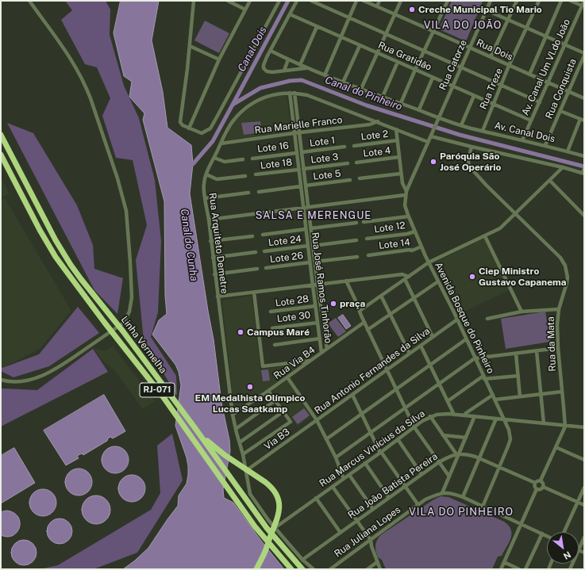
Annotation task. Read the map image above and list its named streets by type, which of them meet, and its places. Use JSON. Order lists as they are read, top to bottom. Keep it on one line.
{"streets":{"highway":["Linha Vermelha","RJ-071"],"street":["Rua Dois","Rua Gratidão","Rua Catorze","Av. Canal Um Vl.do João","Rua Treze","Rua Conquista","Rua Marielle Franco","Av. Canal Dois","Lote 2","Lote 1","Lote 16","Lote 4","Lote 3","Lote 18","Lote 5","Lote 12","Lote 24","Rua Arquiteto Demetre","Lote 14","Lote 26","Rua José Ramos Tinhorão","Lote 28","Lote 30","Avenida Bosque do Pinheiro","Rua da Mata","Rua Via B4","Rua Antonio Fernandes da Silva","Via B3","Rua Marcus Vinícius da Silva","Rua João Batista Pereira","Rua Juliana Lopes"]},"crossings":[["Rua Dois","Rua Catorze"],["Rua Dois","Av. Canal Um Vl.do João"],["Rua Dois","Rua Treze"],["Rua Dois","Rua Conquista"],["Rua Gratidão","Rua Catorze"],["Rua Gratidão","Av. Canal Um Vl.do João"],["Rua Gratidão","Rua Treze"],["Rua Catorze","Av. Canal Dois"],["Rua Catorze","Avenida Bosque do Pinheiro"],["Av. Canal Um Vl.do João","Av. Canal Dois"],["Rua Treze","Av. Canal Dois"],["Rua Conquista","Av. Canal Dois"],["Rua Marielle Franco","Rua Arquiteto Demetre"],["Rua Marielle Franco","Rua José Ramos Tinhorão"],["Lote 1","Rua José Ramos Tinhorão"],["Lote 16","Rua José Ramos Tinhorão"],["Lote 3","Rua José Ramos Tinhorão"],["Lote 18","Rua José Ramos Tinhorão"],["Lote 5","Rua José Ramos Tinhorão"],["Lote 12","Avenida Bosque do Pinheiro"],["Lote 24","Rua José Ramos Tinhorão"],["Rua Arquiteto Demetre","Rua José Ramos Tinhorão"],["Rua Arquiteto Demetre","Avenida Bosque do Pinheiro"],["Rua Arquiteto Demetre","Rua Via B4"],["Rua Arquiteto Demetre","Via B3"],["Rua Arquiteto Demetre","Rua Marcus Vinícius da Silva"],["Rua Arquiteto Demetre","Rua João Batista Pereira"],["Lote 14","Avenida Bosque do Pinheiro"],["Lote 26","Rua José Ramos Tinhorão"],["Rua José Ramos Tinhorão","Lote 28"],["Rua José Ramos Tinhorão","Lote 30"],["Rua José Ramos Tinhorão","Rua Via B4"],["Avenida Bosque do Pinheiro","Rua Antonio Fernandes da Silva"],["Avenida Bosque do Pinheiro","Rua Marcus Vinícius da Silva"],["Rua da Mata","Rua Marcus Vinícius da Silva"],["Rua Antonio Fernandes da Silva","Via B3"],["Rua Antonio Fernandes da Silva","Rua Marcus Vinícius da Silva"]],"districts":["VILA DO JOÃO","SALSA E MERENGUE","VILA DO PINHEIRO"],"water":["Canal Dois","Canal do Pinheiro","Canal do Cunha"],"places":["Creche Municipal Tio Mario","Paróquia São José Operário","Ciep Ministro Gustavo Capanema","praça","Campus Maré","EM Medalhista Olímpico Lucas Saatkamp"],"north":"bottom right"}
